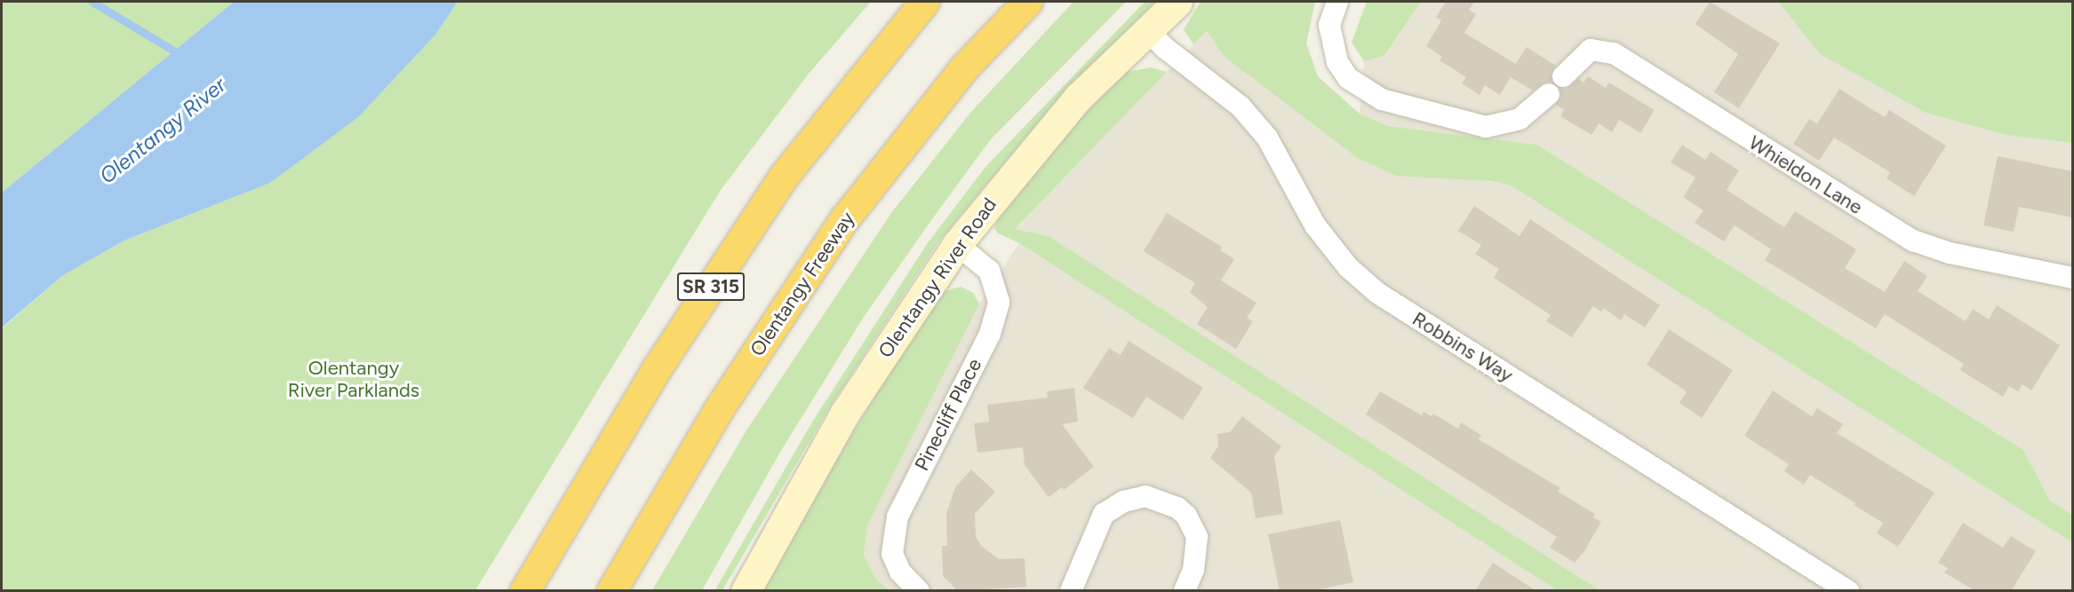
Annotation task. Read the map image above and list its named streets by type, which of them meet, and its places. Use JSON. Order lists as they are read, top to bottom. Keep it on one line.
{"streets":{"highway":["Olentangy Freeway","SR 315"],"main road":["Olentangy River Road"],"street":["Whieldon Lane","Robbins Way","Pinecliff Place"]},"crossings":[["Olentangy River Road","Robbins Way"],["Olentangy River Road","Pinecliff Place"]],"water":["Olentangy River"],"parks":["Olentangy River Parklands"]}
